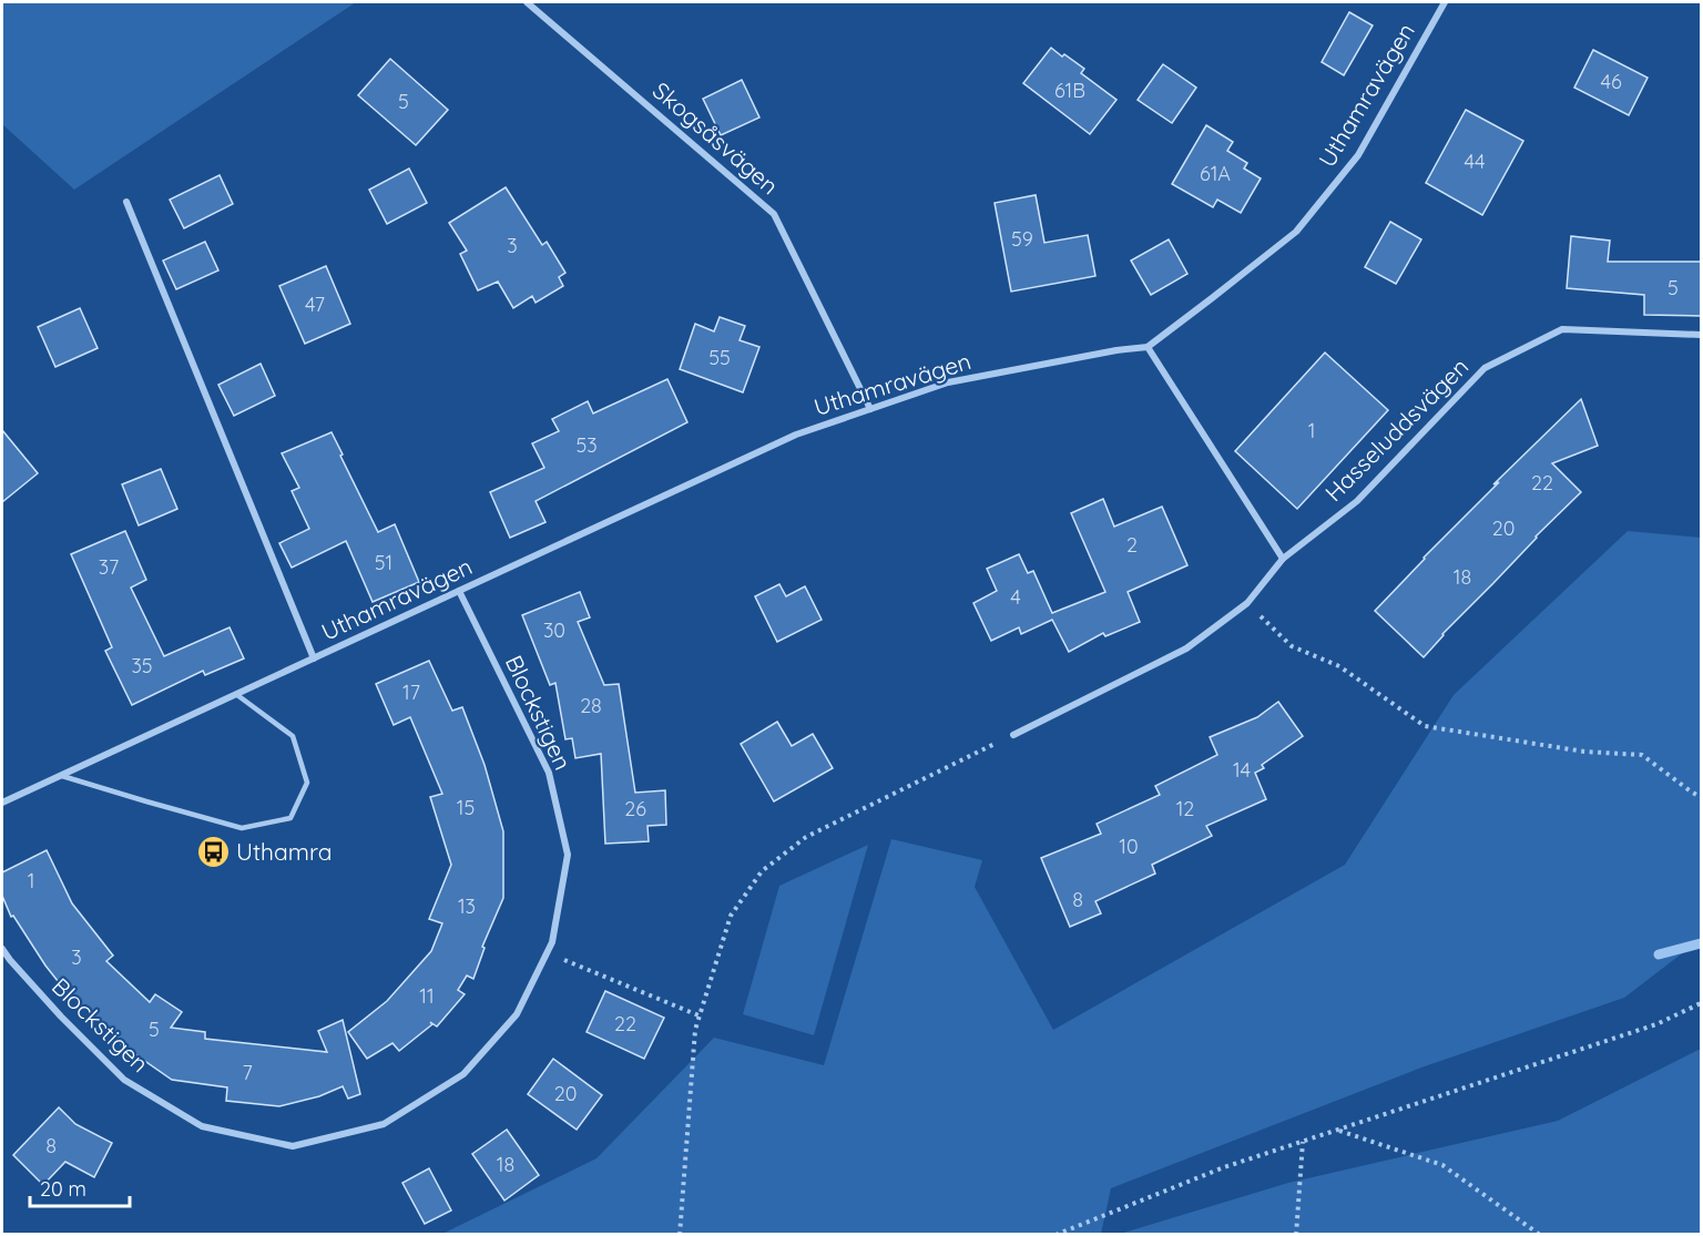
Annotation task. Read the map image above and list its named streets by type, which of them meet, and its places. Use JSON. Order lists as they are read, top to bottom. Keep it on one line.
{"streets":{"street":["Uthamravägen","Skogsåsvägen","Hasseluddsvägen","Blockstigen"]},"crossings":[["Uthamravägen","Skogsåsvägen"],["Uthamravägen","Blockstigen"]],"places":{"bus stop":["Uthamra"]},"house_numbers":["46","61B","5","44","61A","59","3","5","47","55","1","53","22","20","2","51","37","18","4","30","35","17","28","14","15","26","12","10","1","8","13","3","11","22","5","7","20","8","18"],"scale_bar":"20 m"}
